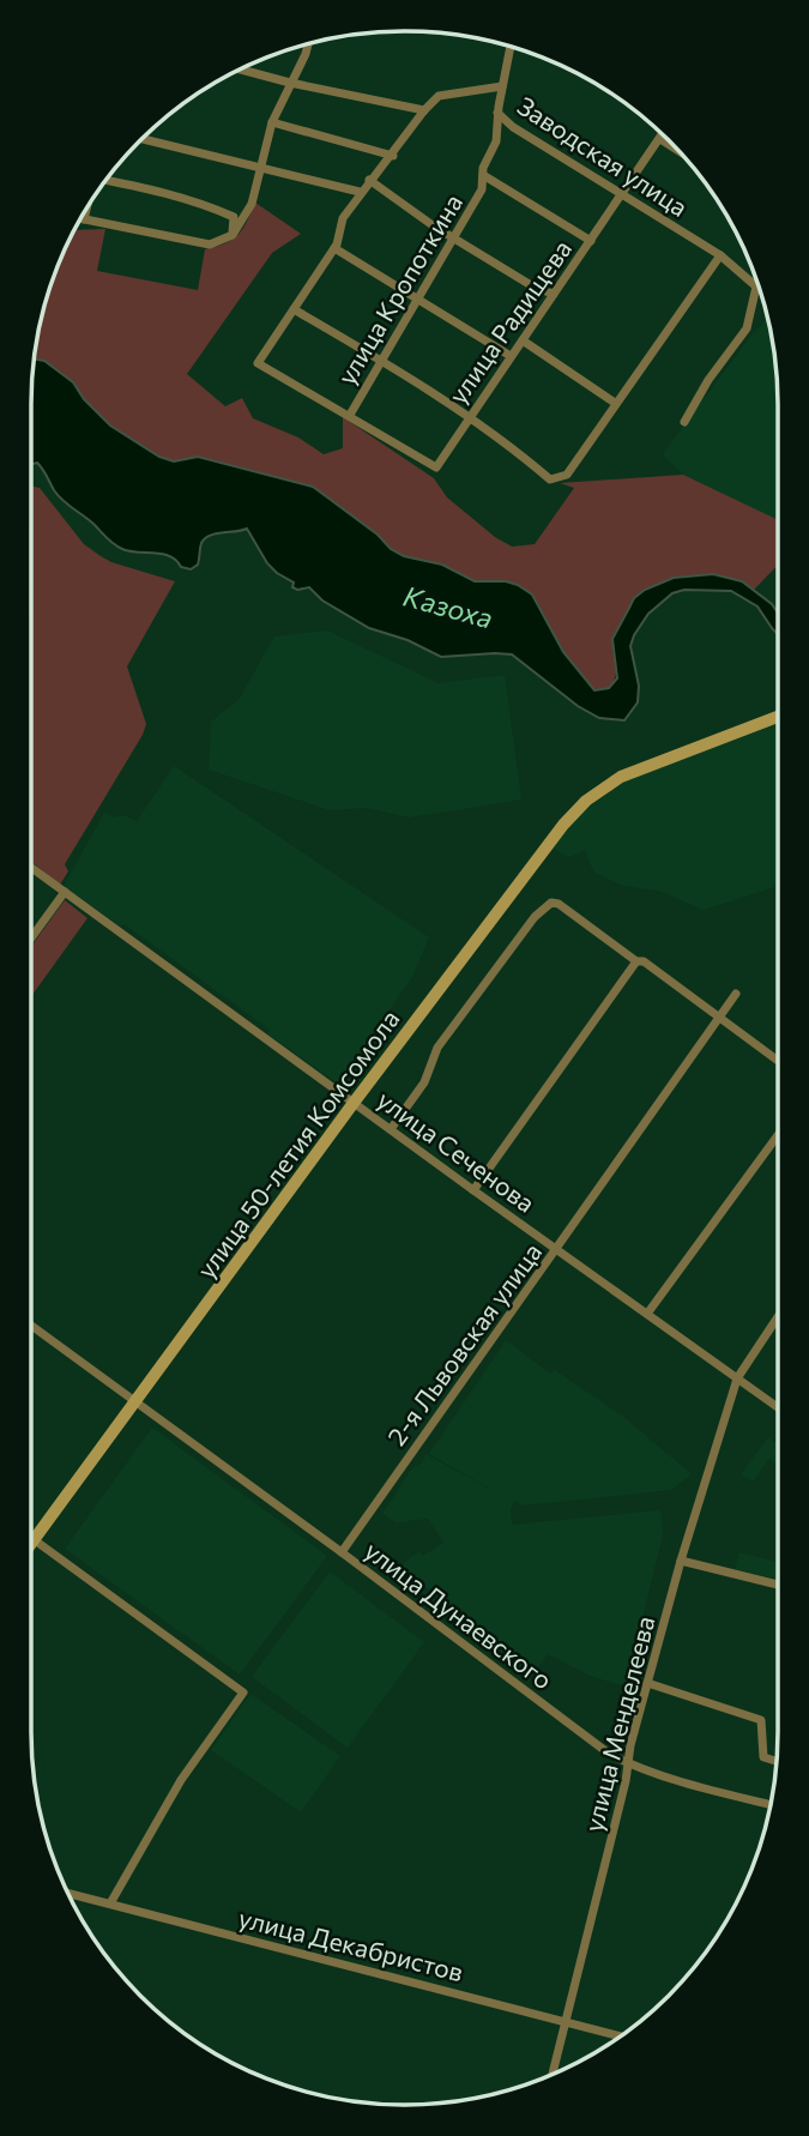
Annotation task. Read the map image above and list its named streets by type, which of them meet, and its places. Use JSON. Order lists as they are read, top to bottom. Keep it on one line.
{"streets":{"main road":["улица 50-летия Комсомола"],"street":["Заводская улица","улица Кропоткина","улица Радищева","улица Сеченова","2-я Львовская улица","улица Дунаевского","улица Менделеева","улица Декабристов"]},"crossings":[["Заводская улица","улица Кропоткина"],["Заводская улица","улица Радищева"],["улица Кропоткина","улица Радищева"],["улица 50-летия Комсомола","улица Сеченова"],["улица 50-летия Комсомола","улица Дунаевского"],["улица Сеченова","2-я Львовская улица"],["улица Сеченова","улица Менделеева"],["2-я Львовская улица","улица Дунаевского"],["улица Дунаевского","улица Менделеева"],["улица Менделеева","улица Декабристов"]],"water":["Казоха"]}
